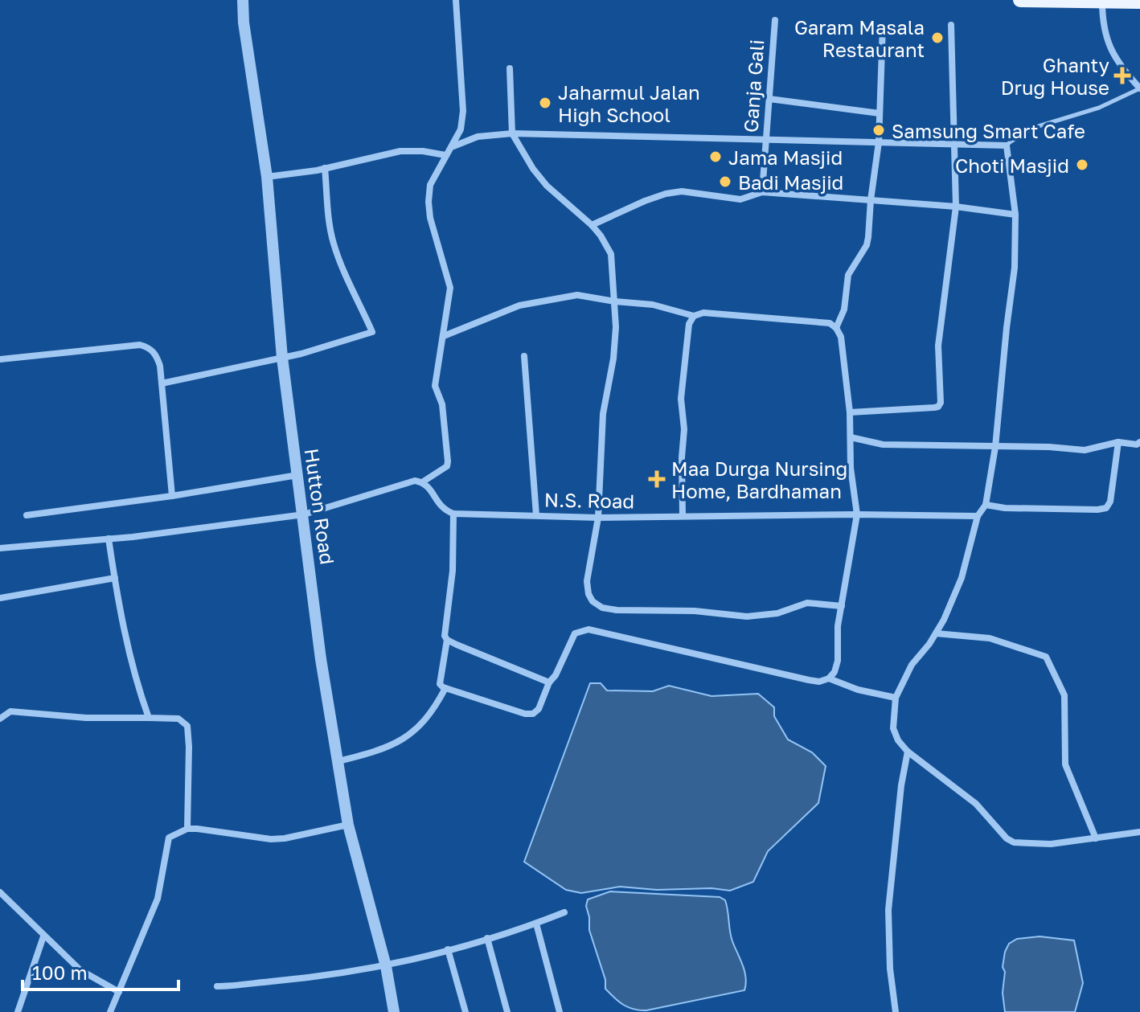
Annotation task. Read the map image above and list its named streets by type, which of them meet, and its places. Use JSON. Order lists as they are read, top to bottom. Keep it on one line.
{"streets":{"street":["Ganja Gali","N.S. Road","Hutton Road"]},"places":{"other":["Garam Masala Restaurant","Jaharmul Jalan High School","Samsung Smart Cafe","Jama Masjid","Choti Masjid","Badi Masjid"],"health":["Ghanty Drug House","Maa Durga Nursing Home, Bardhaman"]},"scale_bar":"100 m"}
